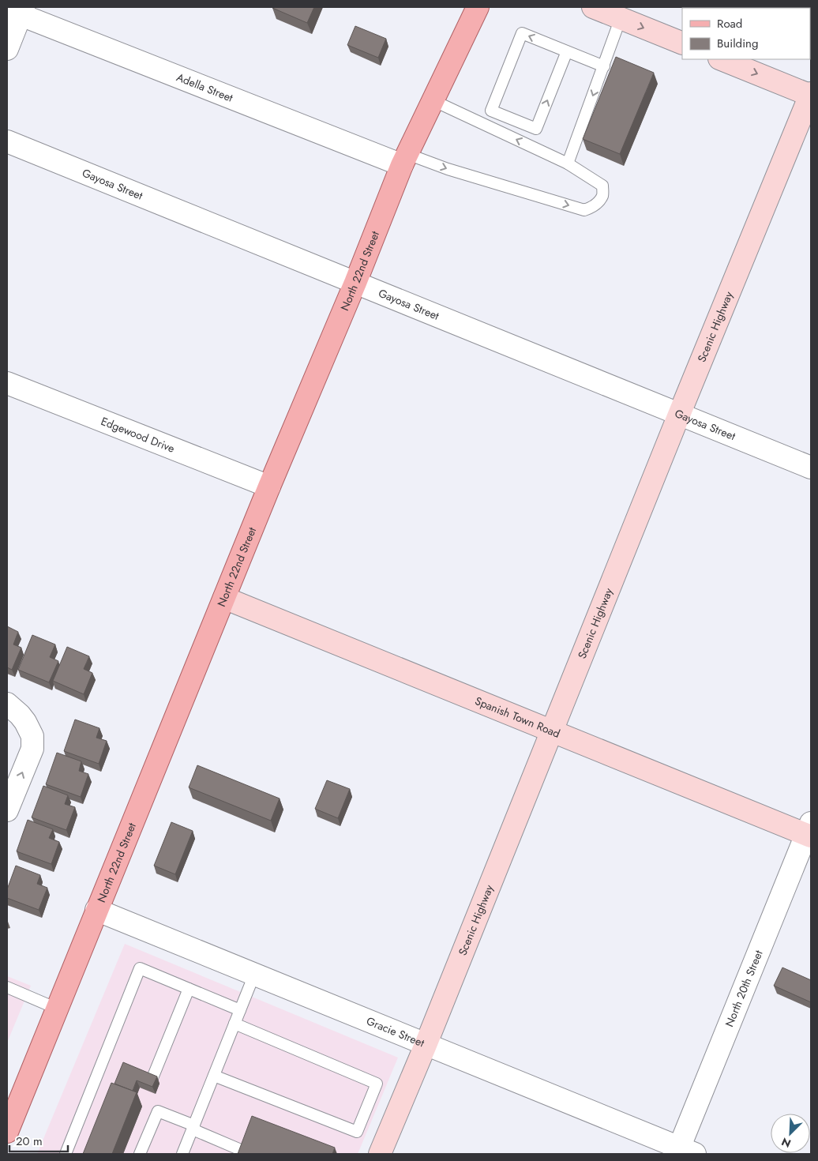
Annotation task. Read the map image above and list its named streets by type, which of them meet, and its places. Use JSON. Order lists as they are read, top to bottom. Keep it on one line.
{"streets":{"main road":["North 22nd Street"],"street":["Adella Street","Gayosa Street","Scenic Highway","Edgewood Drive","Spanish Town Road","North 20th Street","Gracie Street"]},"crossings":[["Adella Street","North 22nd Street"],["Gayosa Street","North 22nd Street"],["Gayosa Street","Scenic Highway"],["North 22nd Street","Edgewood Drive"],["North 22nd Street","Spanish Town Road"],["North 22nd Street","Gracie Street"],["Scenic Highway","Spanish Town Road"],["Scenic Highway","Gracie Street"],["Spanish Town Road","North 20th Street"],["North 20th Street","Gracie Street"]],"legend":["Road","Building"],"scale_bar":"20 m","north":"bottom left"}
